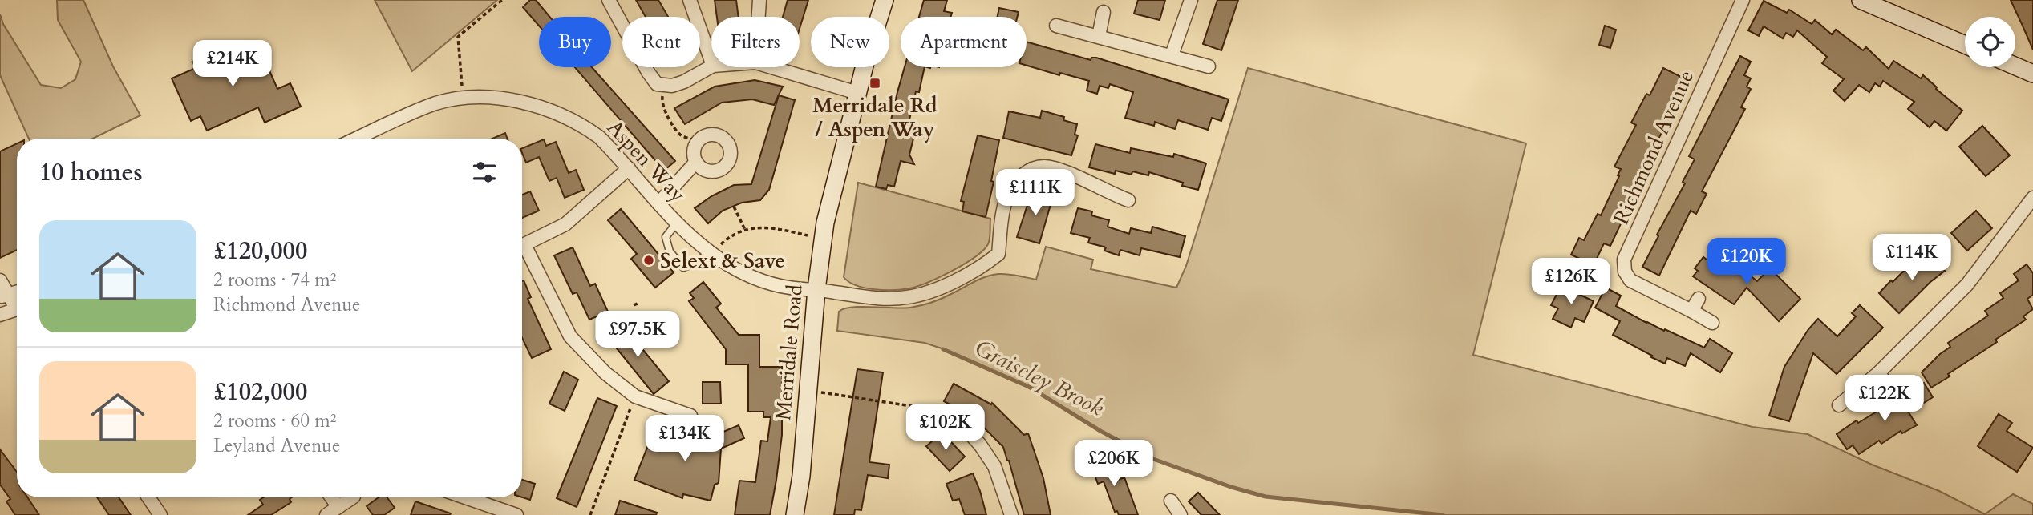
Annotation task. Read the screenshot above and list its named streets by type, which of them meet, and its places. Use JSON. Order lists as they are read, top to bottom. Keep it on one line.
{"streets":{"street":["Richmond Avenue","Aspen Way","Merridale Road"]},"crossings":[["Aspen Way","Merridale Road"]],"water":["Graiseley Brook"],"places":{"transit":["Merridale Rd / Aspen Way"],"other":["Selext & Save"]},"page":{"chip":["Buy","Rent","Filters","New","Apartment"],"price":["£214K","£111K","£114K","£120K","£126K","£97.5K","£122K","£102K","£134K","£206K"],"heading":"10 homes","list":[{"name":"£120,000","note":"2 rooms · 74 m² · Richmond Avenue"},{"name":"£102,000","note":"2 rooms · 60 m² · Leyland Avenue"}]}}
